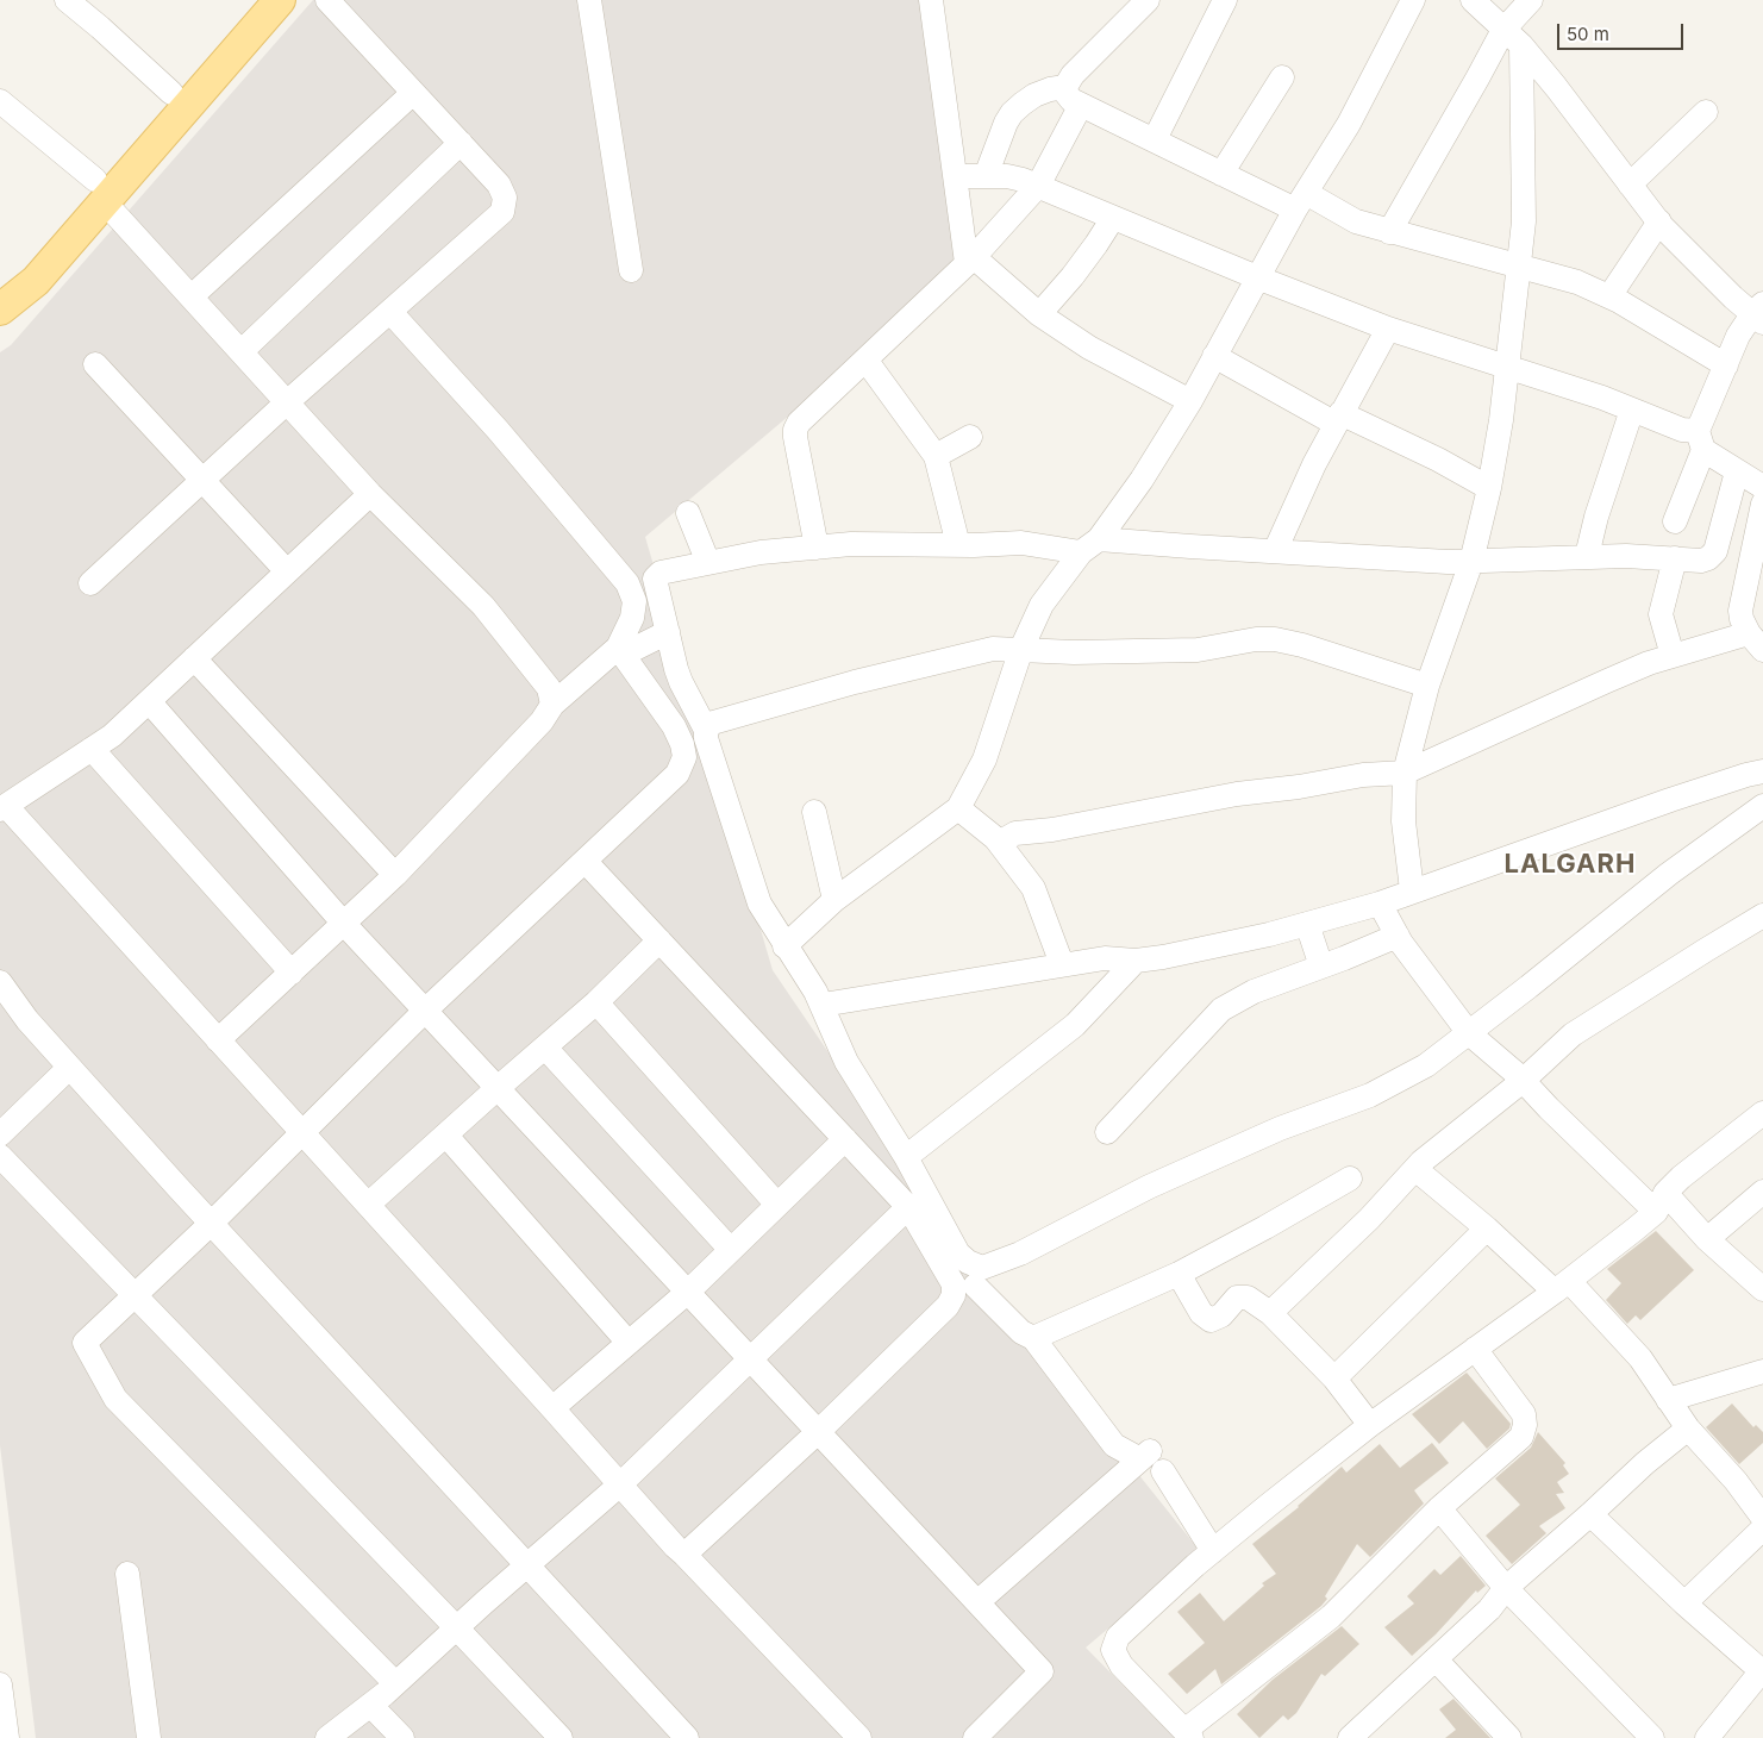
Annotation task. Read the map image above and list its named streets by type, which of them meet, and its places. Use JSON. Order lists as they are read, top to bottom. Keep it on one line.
{"districts":["LALGARH"],"scale_bar":"50 m"}
